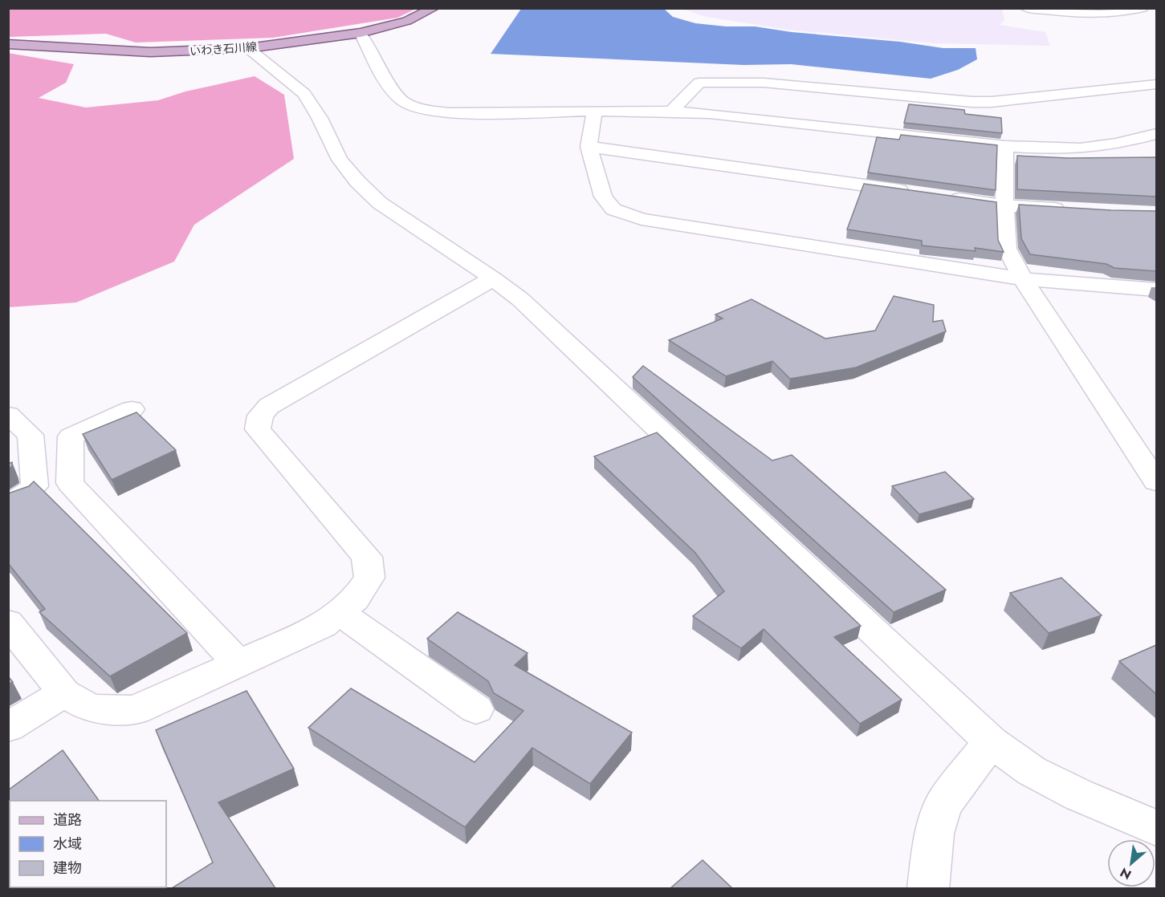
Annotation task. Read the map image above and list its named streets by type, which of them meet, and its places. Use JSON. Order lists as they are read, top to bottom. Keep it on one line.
{"streets":{"main road":["いわき石川線"]},"legend":["道路","水域","建物"],"north":"bottom left"}
